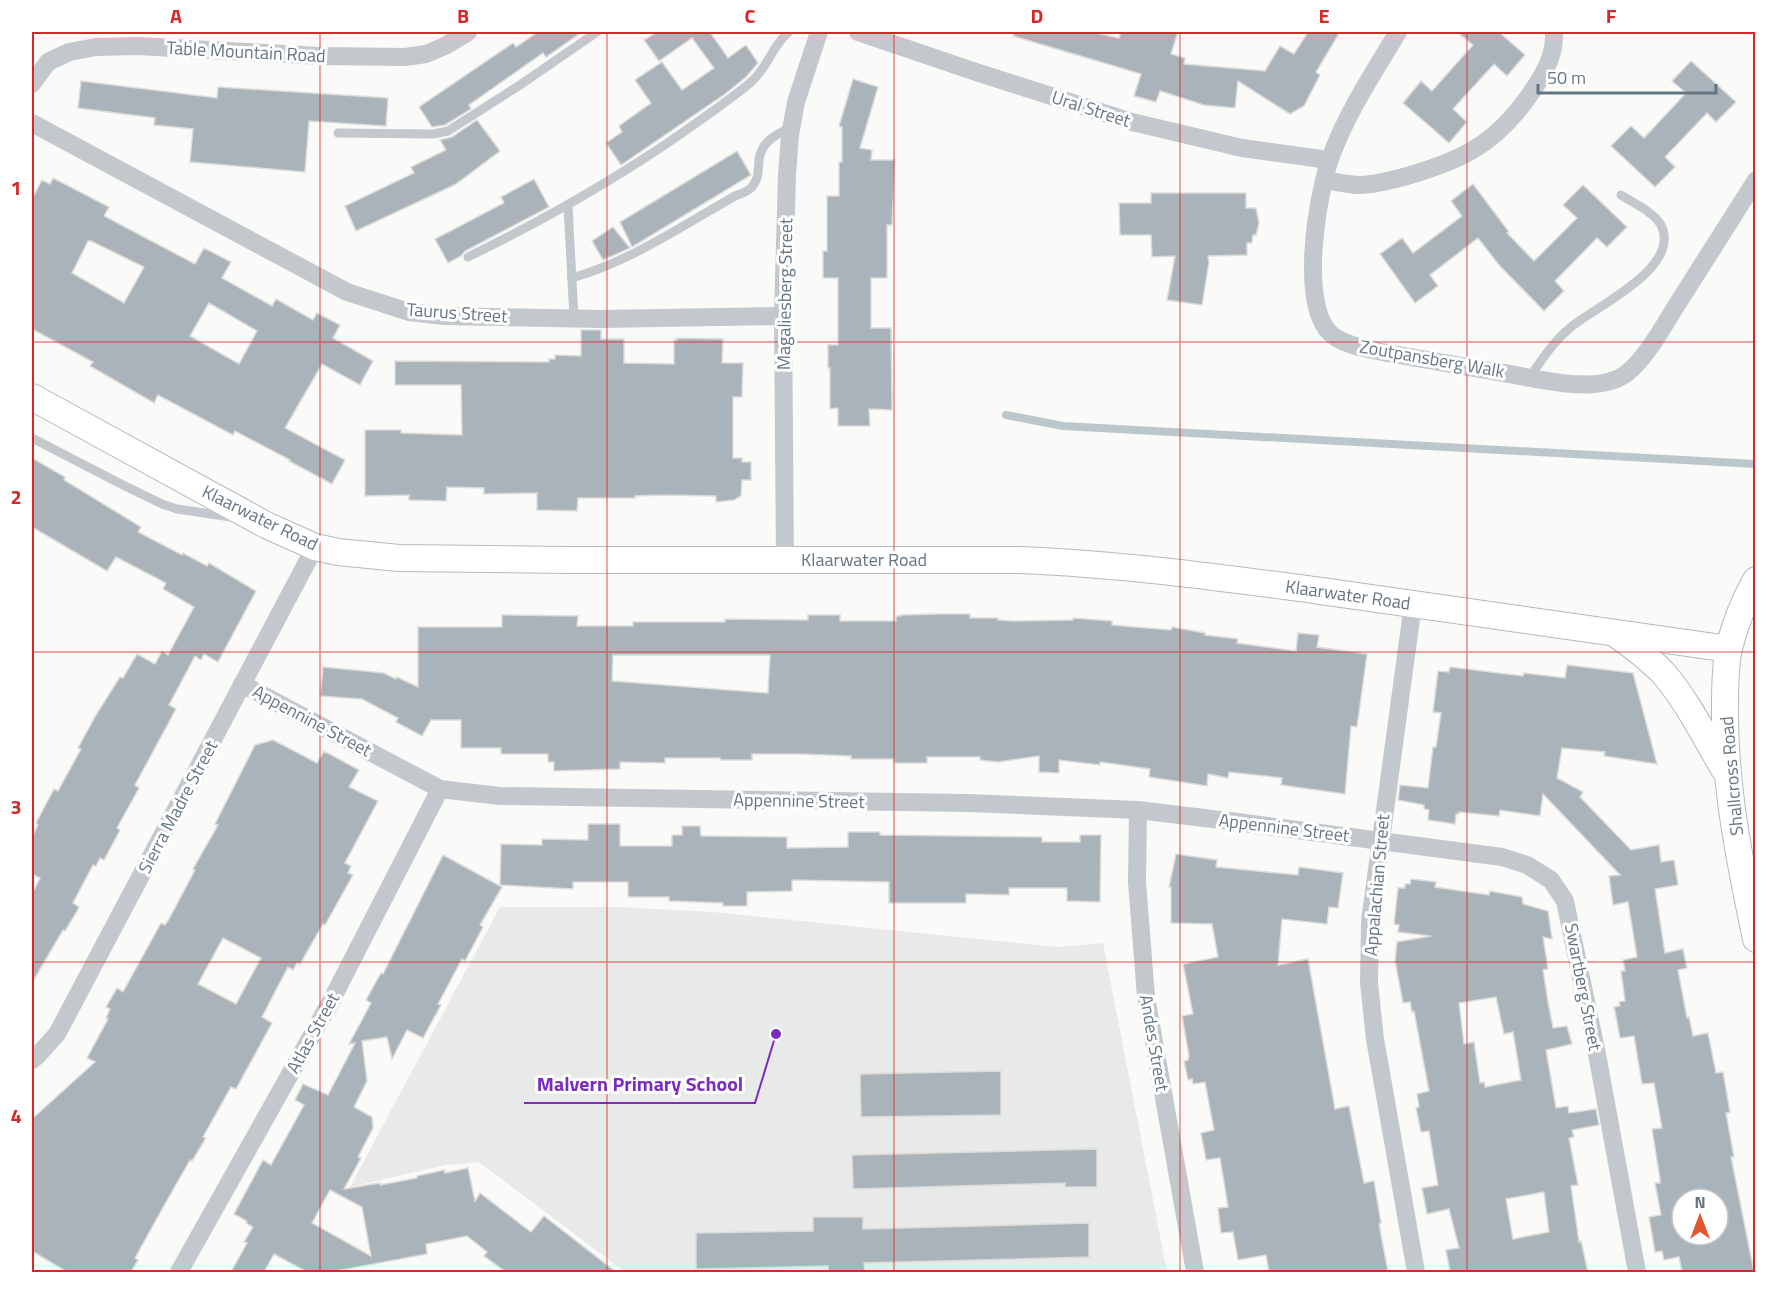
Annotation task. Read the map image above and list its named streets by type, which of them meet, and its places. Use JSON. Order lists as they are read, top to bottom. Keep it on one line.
{"streets":{"street":["Table Mountain Road","Ural Street","Magaliesberg Street","Taurus Street","Zoutpansberg Walk","Klaarwater Road","Appennine Street","Shallcross Road","Sierra Madre Street","Appalachian Street","Swartberg Street","Atlas Street","Andes Street"]},"crossings":[["Ural Street","Zoutpansberg Walk"],["Magaliesberg Street","Taurus Street"],["Magaliesberg Street","Klaarwater Road"],["Klaarwater Road","Shallcross Road"],["Klaarwater Road","Sierra Madre Street"],["Klaarwater Road","Appalachian Street"],["Appennine Street","Sierra Madre Street"],["Appennine Street","Appalachian Street"],["Appennine Street","Swartberg Street"],["Appennine Street","Atlas Street"],["Appennine Street","Andes Street"],["Appalachian Street","Swartberg Street"]],"places":["Malvern Primary School"],"scale_bar":"50 m","north":"top","grid":{"columns":["A","B","C","D","E","F"],"rows":["1","2","3","4"]}}
